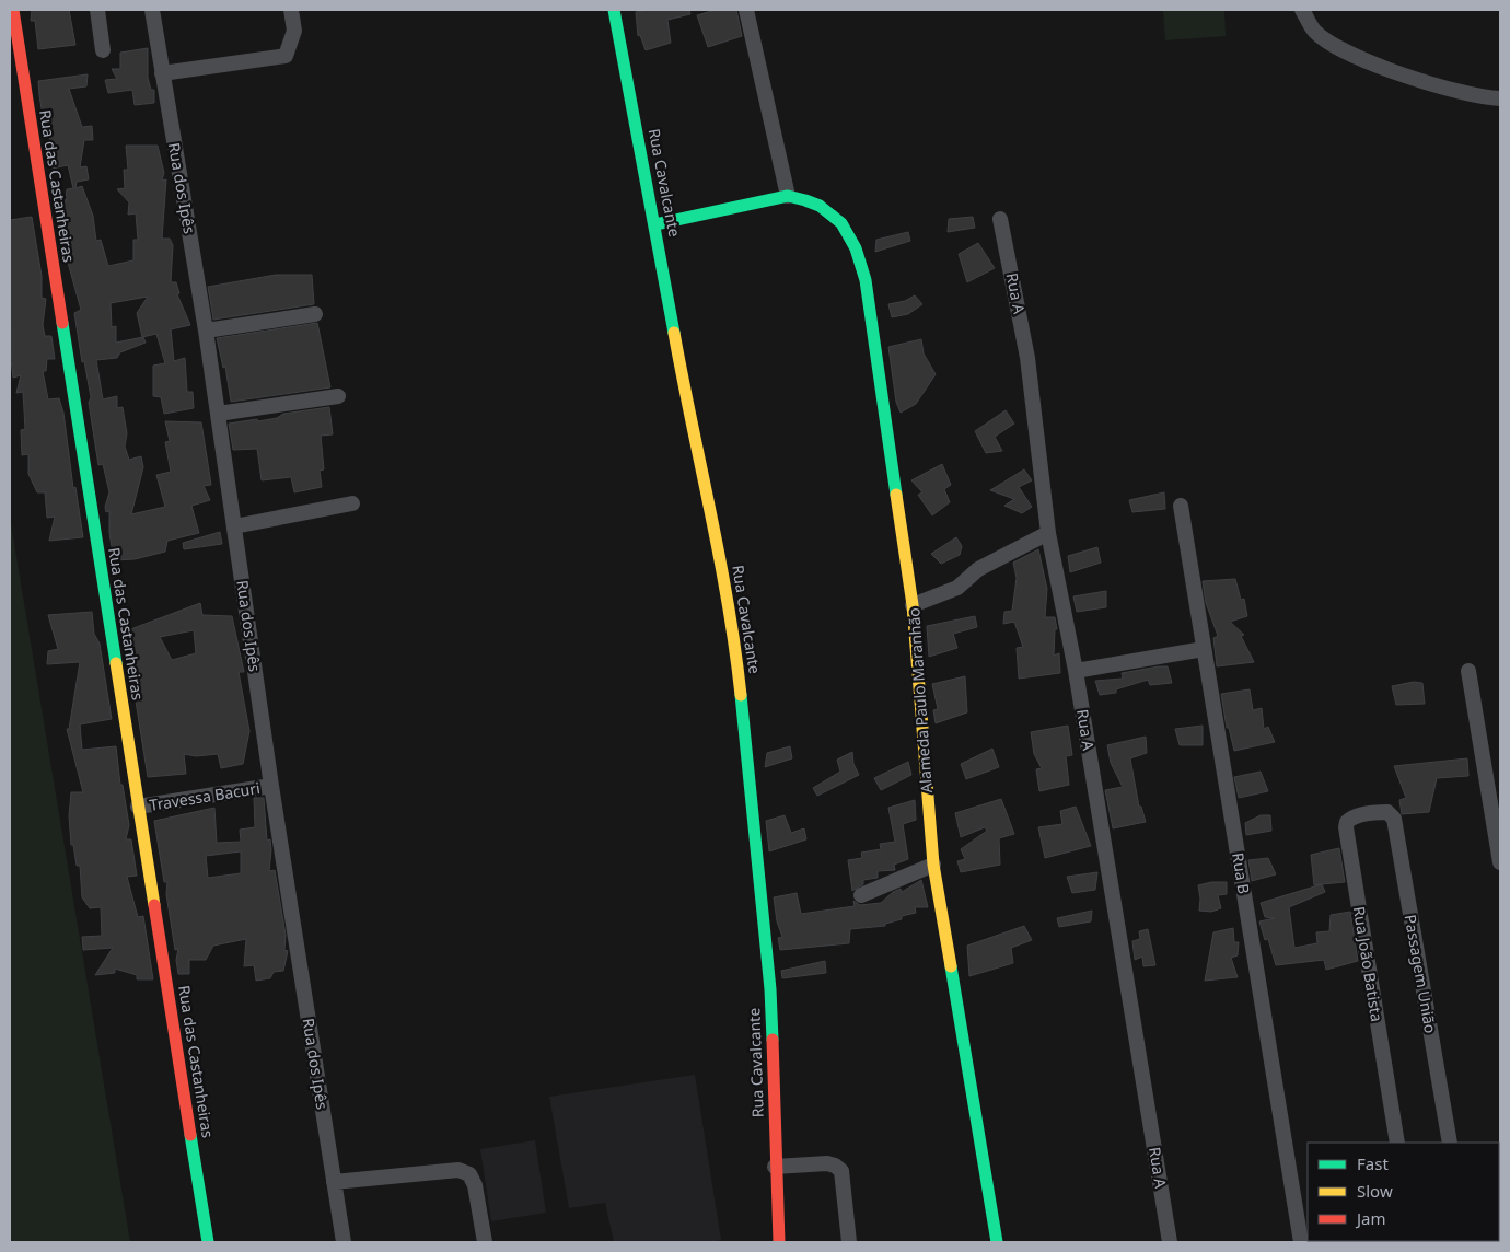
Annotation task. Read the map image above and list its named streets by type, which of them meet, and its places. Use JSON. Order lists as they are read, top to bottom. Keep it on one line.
{"streets":{"street":["Rua Cavalcante","Rua das Castanheiras","Rua dos Ipês","Rua A","Alameda Paulo Maranhão","Travessa Bacuri","Rua B","Rua João Batista","Passagem União"]},"crossings":[["Rua Cavalcante","Alameda Paulo Maranhão"],["Rua das Castanheiras","Travessa Bacuri"],["Rua dos Ipês","Travessa Bacuri"],["Rua João Batista","Passagem União"]],"legend":["Fast","Slow","Jam"]}
